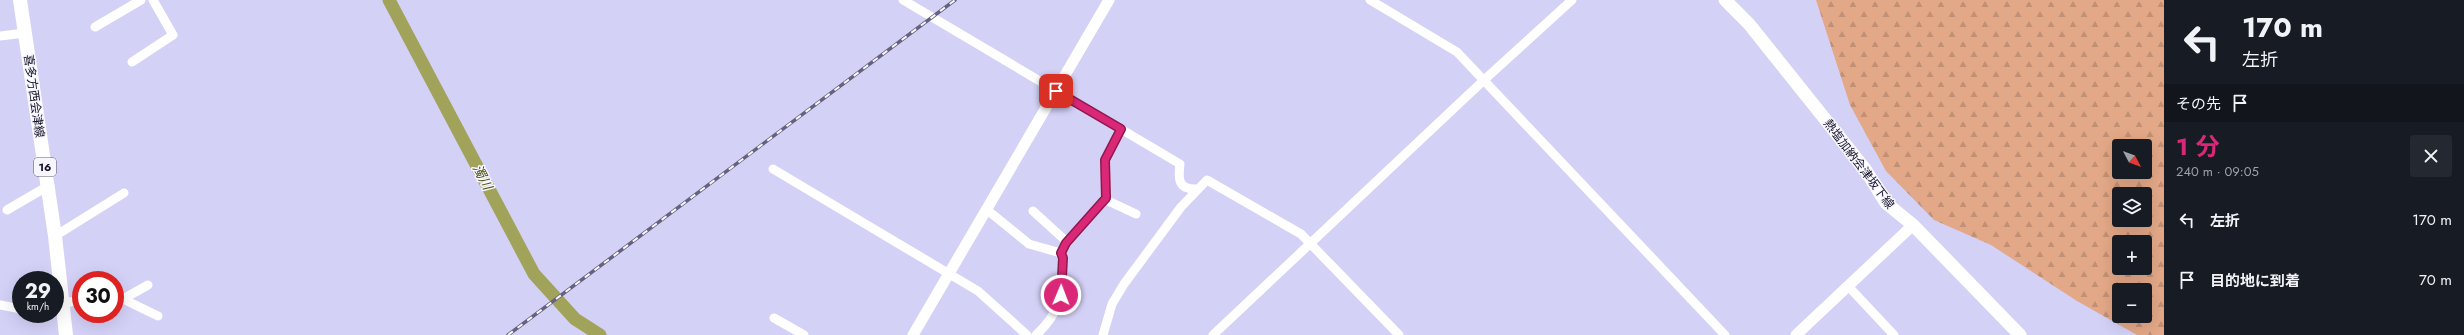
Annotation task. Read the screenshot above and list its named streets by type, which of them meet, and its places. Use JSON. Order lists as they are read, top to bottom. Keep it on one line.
{"streets":{"main road":["喜多方西会津線","熱塩加納会津坂下線","16"]},"water":["濁川"],"north":"bottom right","page":{"turn":["170 m","左折"],"then":"その先","heading":["1 分","240 m · 09:05"],"map_buttons":["+","−"],"list":[{"name":"左折","value":"170 m"},{"name":"目的地に到着","value":"70 m"}],"speed":"29 km/h","limit":"30"}}
